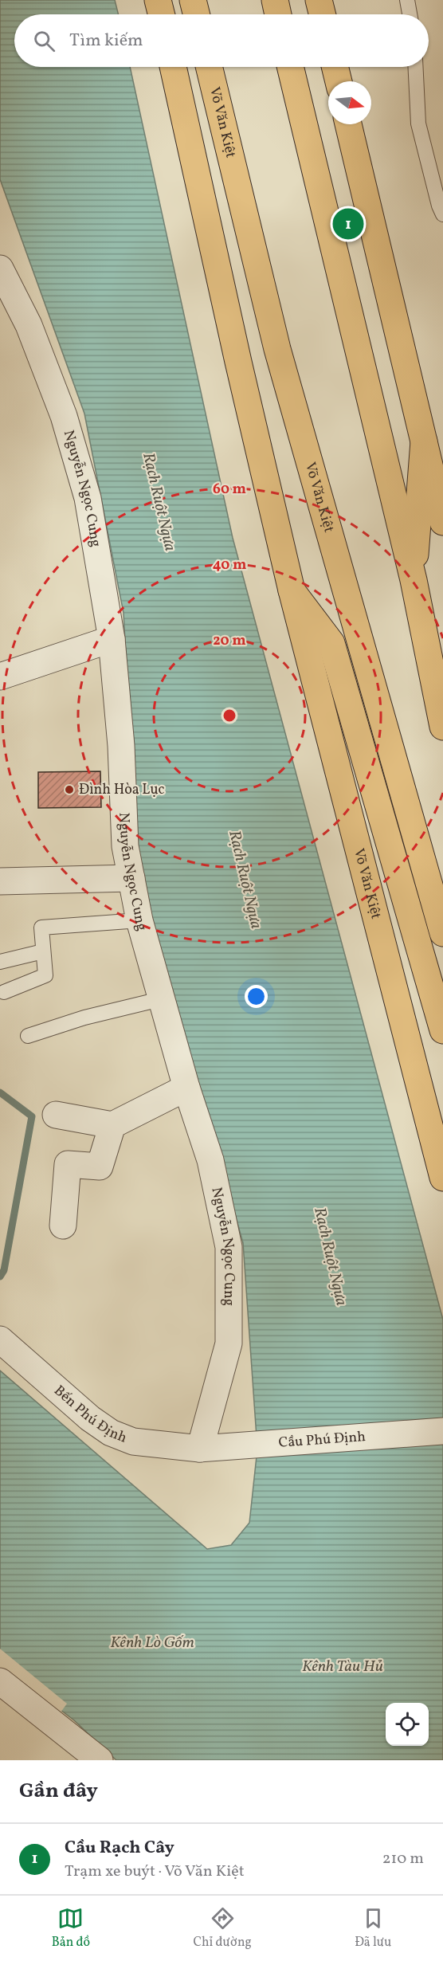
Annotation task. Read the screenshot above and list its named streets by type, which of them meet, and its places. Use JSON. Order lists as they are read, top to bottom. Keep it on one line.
{"streets":{"main road":["Võ Văn Kiệt"],"street":["Nguyễn Ngọc Cung","Bến Phú Định","Cầu Phú Định"]},"crossings":[["Nguyễn Ngọc Cung","Bến Phú Định"],["Nguyễn Ngọc Cung","Cầu Phú Định"],["Bến Phú Định","Cầu Phú Định"]],"water":["Rạch Ruột Ngựa","Kênh Lò Gốm","Kênh Tàu Hủ"],"places":["Đình Hòa Lục"],"north":"right","page":{"search":"Tìm kiếm","pins":"1","heading":"Gần đây","list":[{"mark":"1","name":"Cầu Rạch Cây","note":"Trạm xe buýt · Võ Văn Kiệt","value":"210 m"}],"nav":["Bản đồ","Chỉ đường","Đã lưu"]},"rings":["60 m","40 m","20 m"]}
